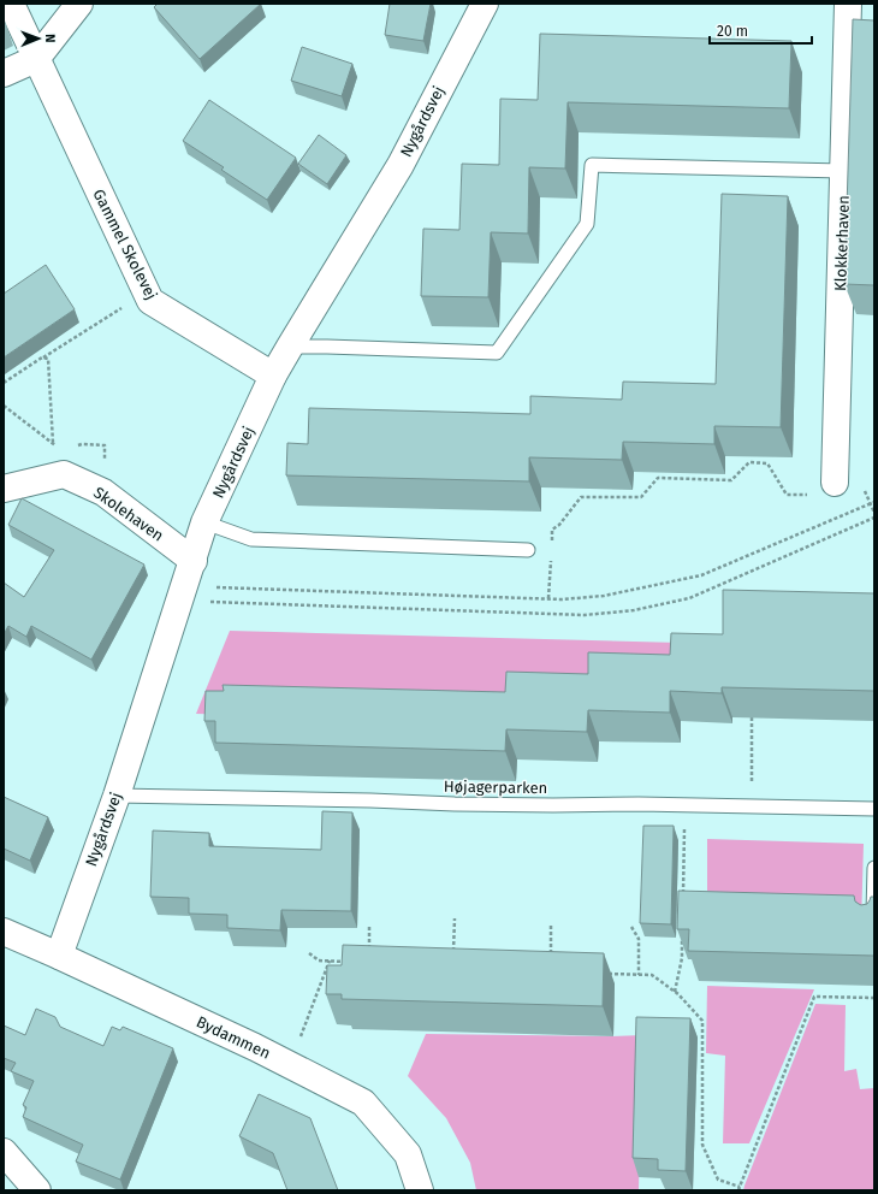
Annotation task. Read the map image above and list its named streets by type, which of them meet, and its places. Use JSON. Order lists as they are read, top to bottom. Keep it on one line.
{"streets":{"street":["Nygårdsvej","Klokkerhaven","Gammel Skolevej","Skolehaven","Bydammen"],"lane":["Højagerparken"]},"crossings":[["Nygårdsvej","Gammel Skolevej"],["Nygårdsvej","Skolehaven"],["Nygårdsvej","Højagerparken"],["Nygårdsvej","Bydammen"]],"scale_bar":"20 m","north":"right"}
